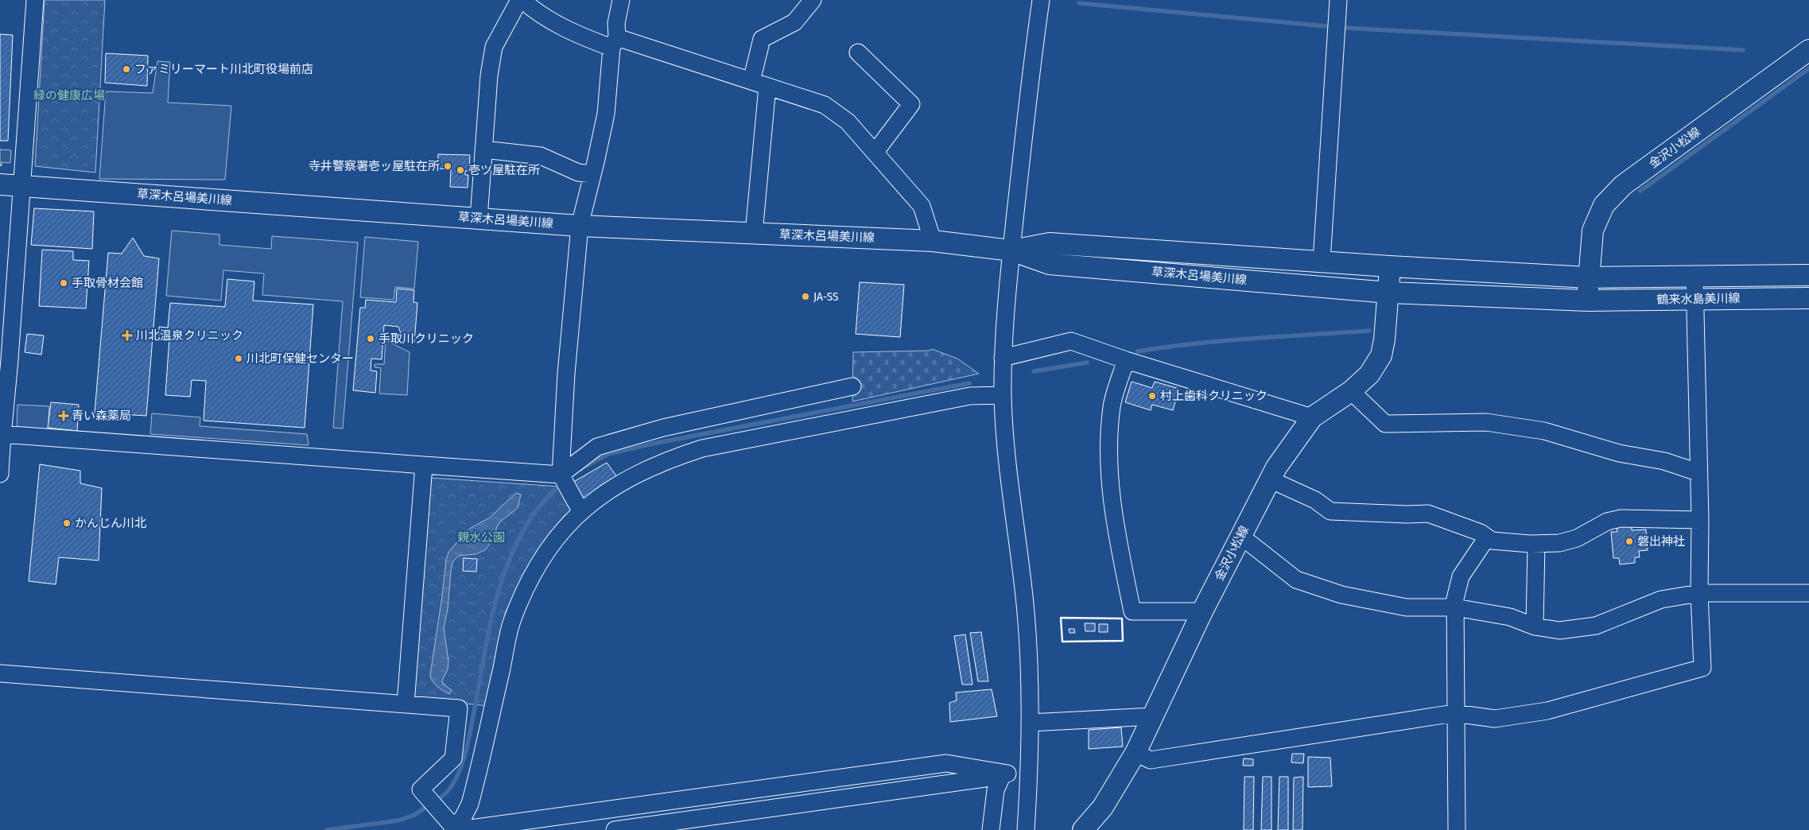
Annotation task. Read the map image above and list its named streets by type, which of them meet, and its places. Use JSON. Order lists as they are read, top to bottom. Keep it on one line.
{"streets":{"main road":["金沢小松線","草深木呂場美川線","鶴来水島美川線"]},"crossings":[["金沢小松線","草深木呂場美川線"],["金沢小松線","鶴来水島美川線"]],"parks":["緑の健康広場","親水公園"],"places":{"other":["ファミリーマート川北町役場前店","寺井警察署壱ッ屋駐在所","壱ツ屋駐在所","手取骨材会館","JA-SS","手取川クリニック","川北町保健センター","村上歯科クリニック","かんじん川北","磐出神社"],"health":["川北温泉クリニック","青い森薬局"]}}
